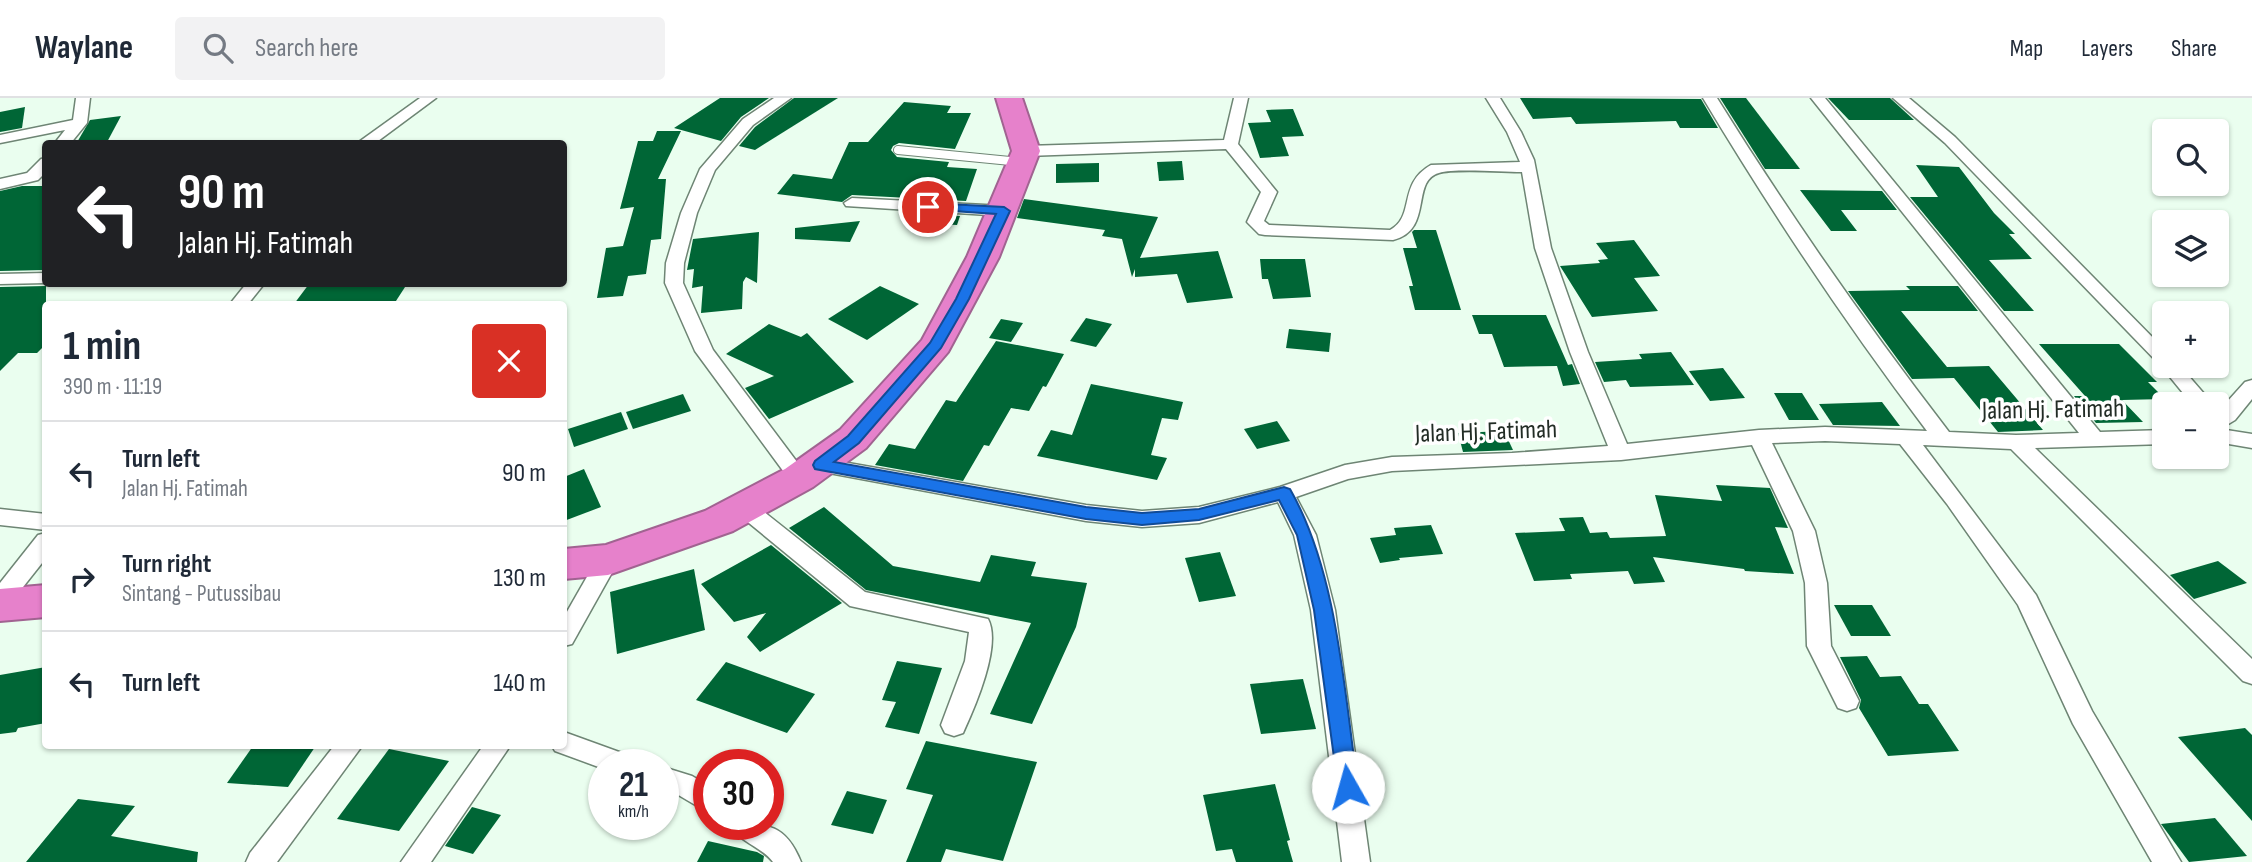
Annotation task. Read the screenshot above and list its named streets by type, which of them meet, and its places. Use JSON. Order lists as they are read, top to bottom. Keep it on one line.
{"streets":{"street":["Jalan Hj. Fatimah"]},"page":{"header":"Waylane","search":"Search here","nav":["Map","Layers","Share"],"map_buttons":["+","−"],"turn":["90 m","Jalan Hj. Fatimah"],"heading":["1 min","390 m · 11:19"],"list":[{"name":"Turn left","note":"Jalan Hj. Fatimah","value":"90 m"},{"name":"Turn right","note":"Sintang - Putussibau","value":"130 m"},{"name":"Turn left","value":"140 m"}],"speed":"21 km/h","limit":"30"}}
